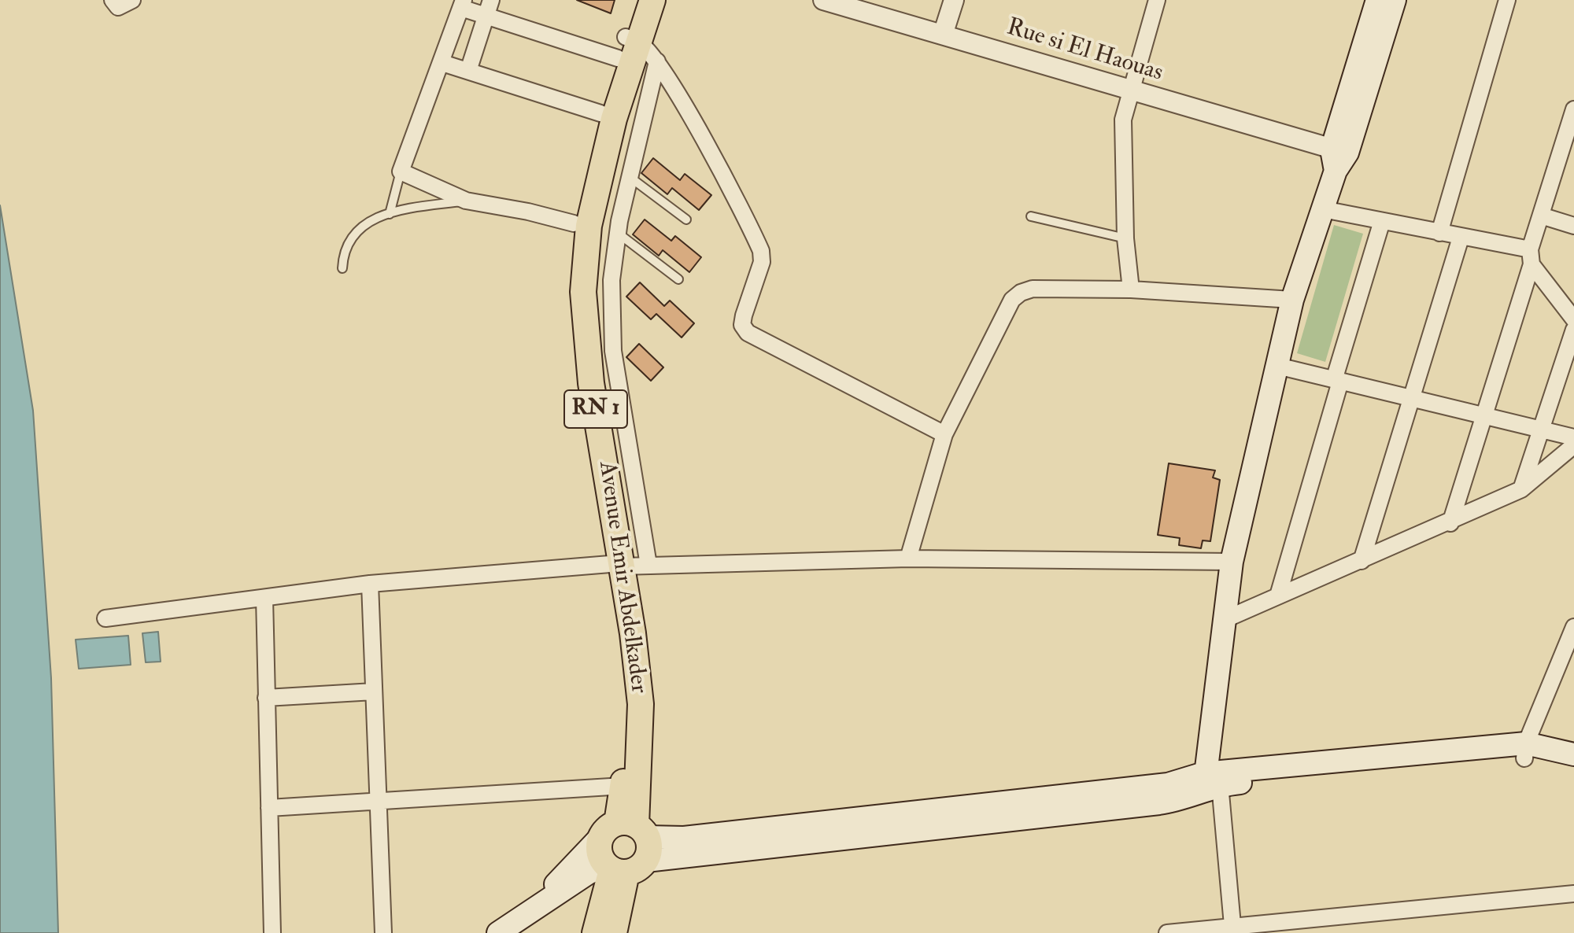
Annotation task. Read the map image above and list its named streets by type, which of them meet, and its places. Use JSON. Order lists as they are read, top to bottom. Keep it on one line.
{"streets":{"main road":["RN 1","Avenue Emir Abdelkader"],"street":["Rue si El Haouas"]},"crossings":[["RN 1","Avenue Emir Abdelkader"]]}
